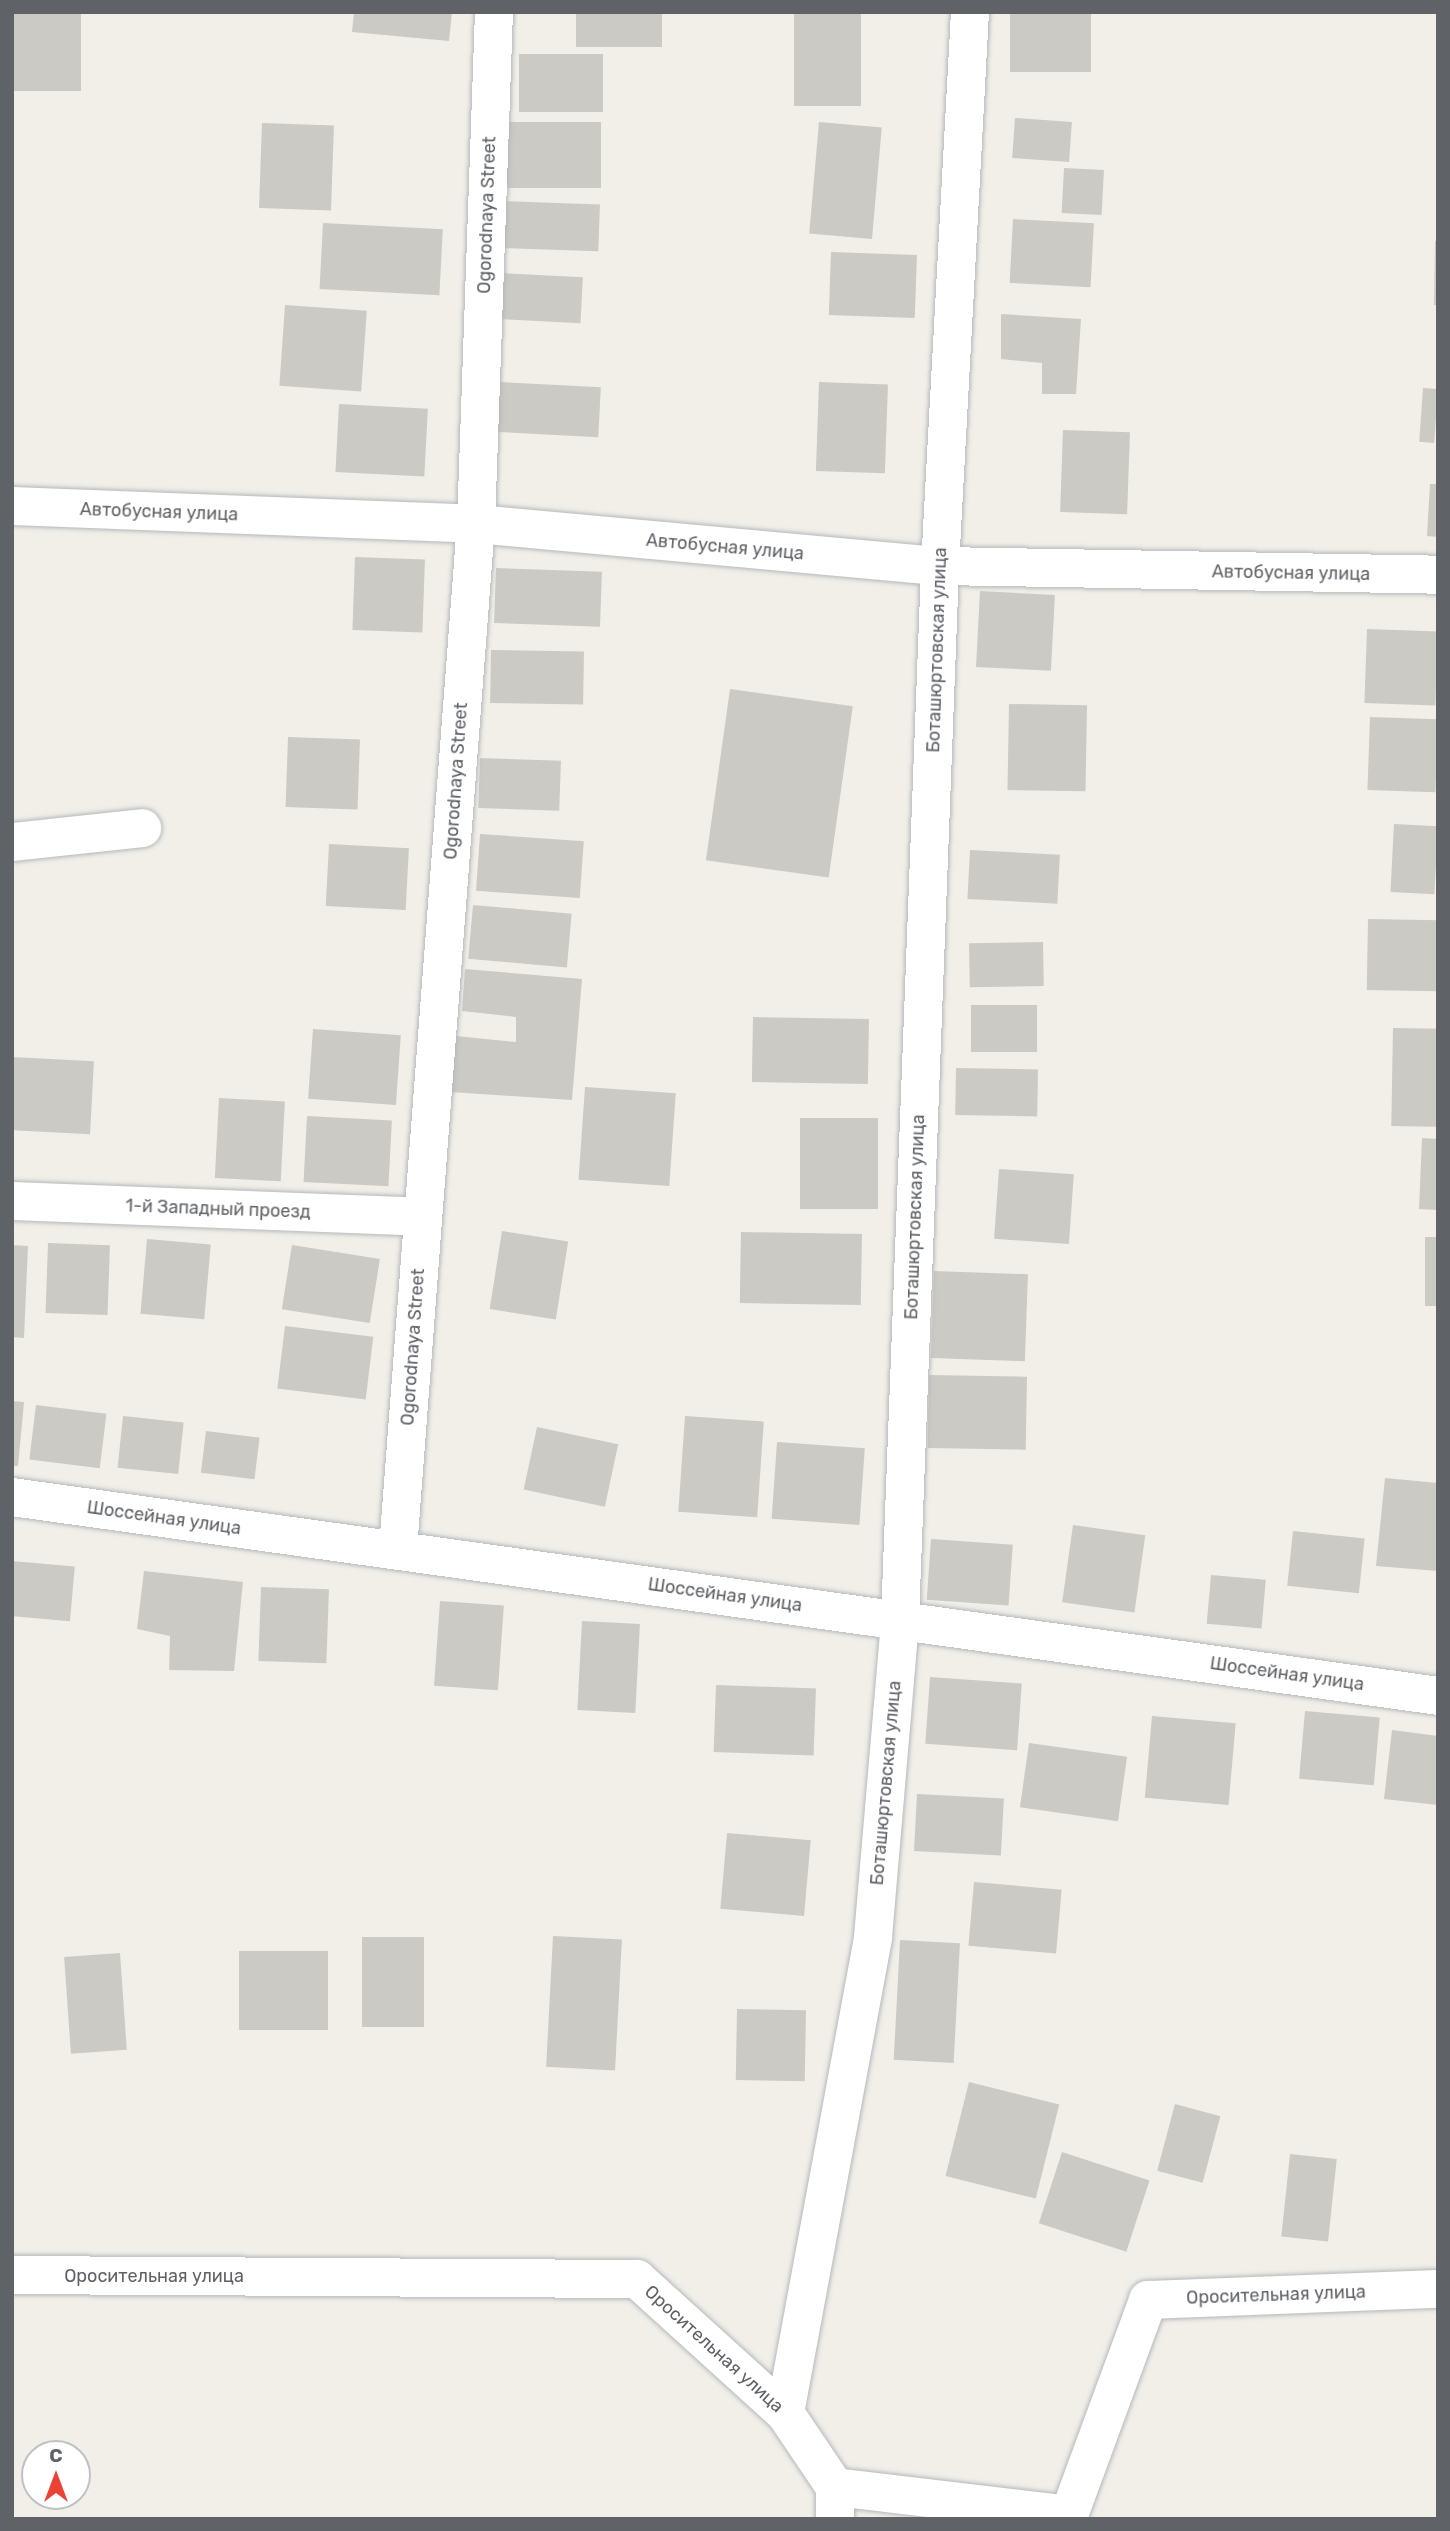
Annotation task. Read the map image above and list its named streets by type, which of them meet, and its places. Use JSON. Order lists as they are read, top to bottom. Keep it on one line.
{"streets":{"street":["Ogorodnaya Street","Автобусная улица","Боташюртовская улица","1-й Западный проезд","Шоссейная улица","Оросительная улица"]},"crossings":[["Ogorodnaya Street","Автобусная улица"],["Ogorodnaya Street","1-й Западный проезд"],["Ogorodnaya Street","Шоссейная улица"],["Автобусная улица","Боташюртовская улица"],["Боташюртовская улица","Шоссейная улица"],["Боташюртовская улица","Оросительная улица"]],"north":"top"}
